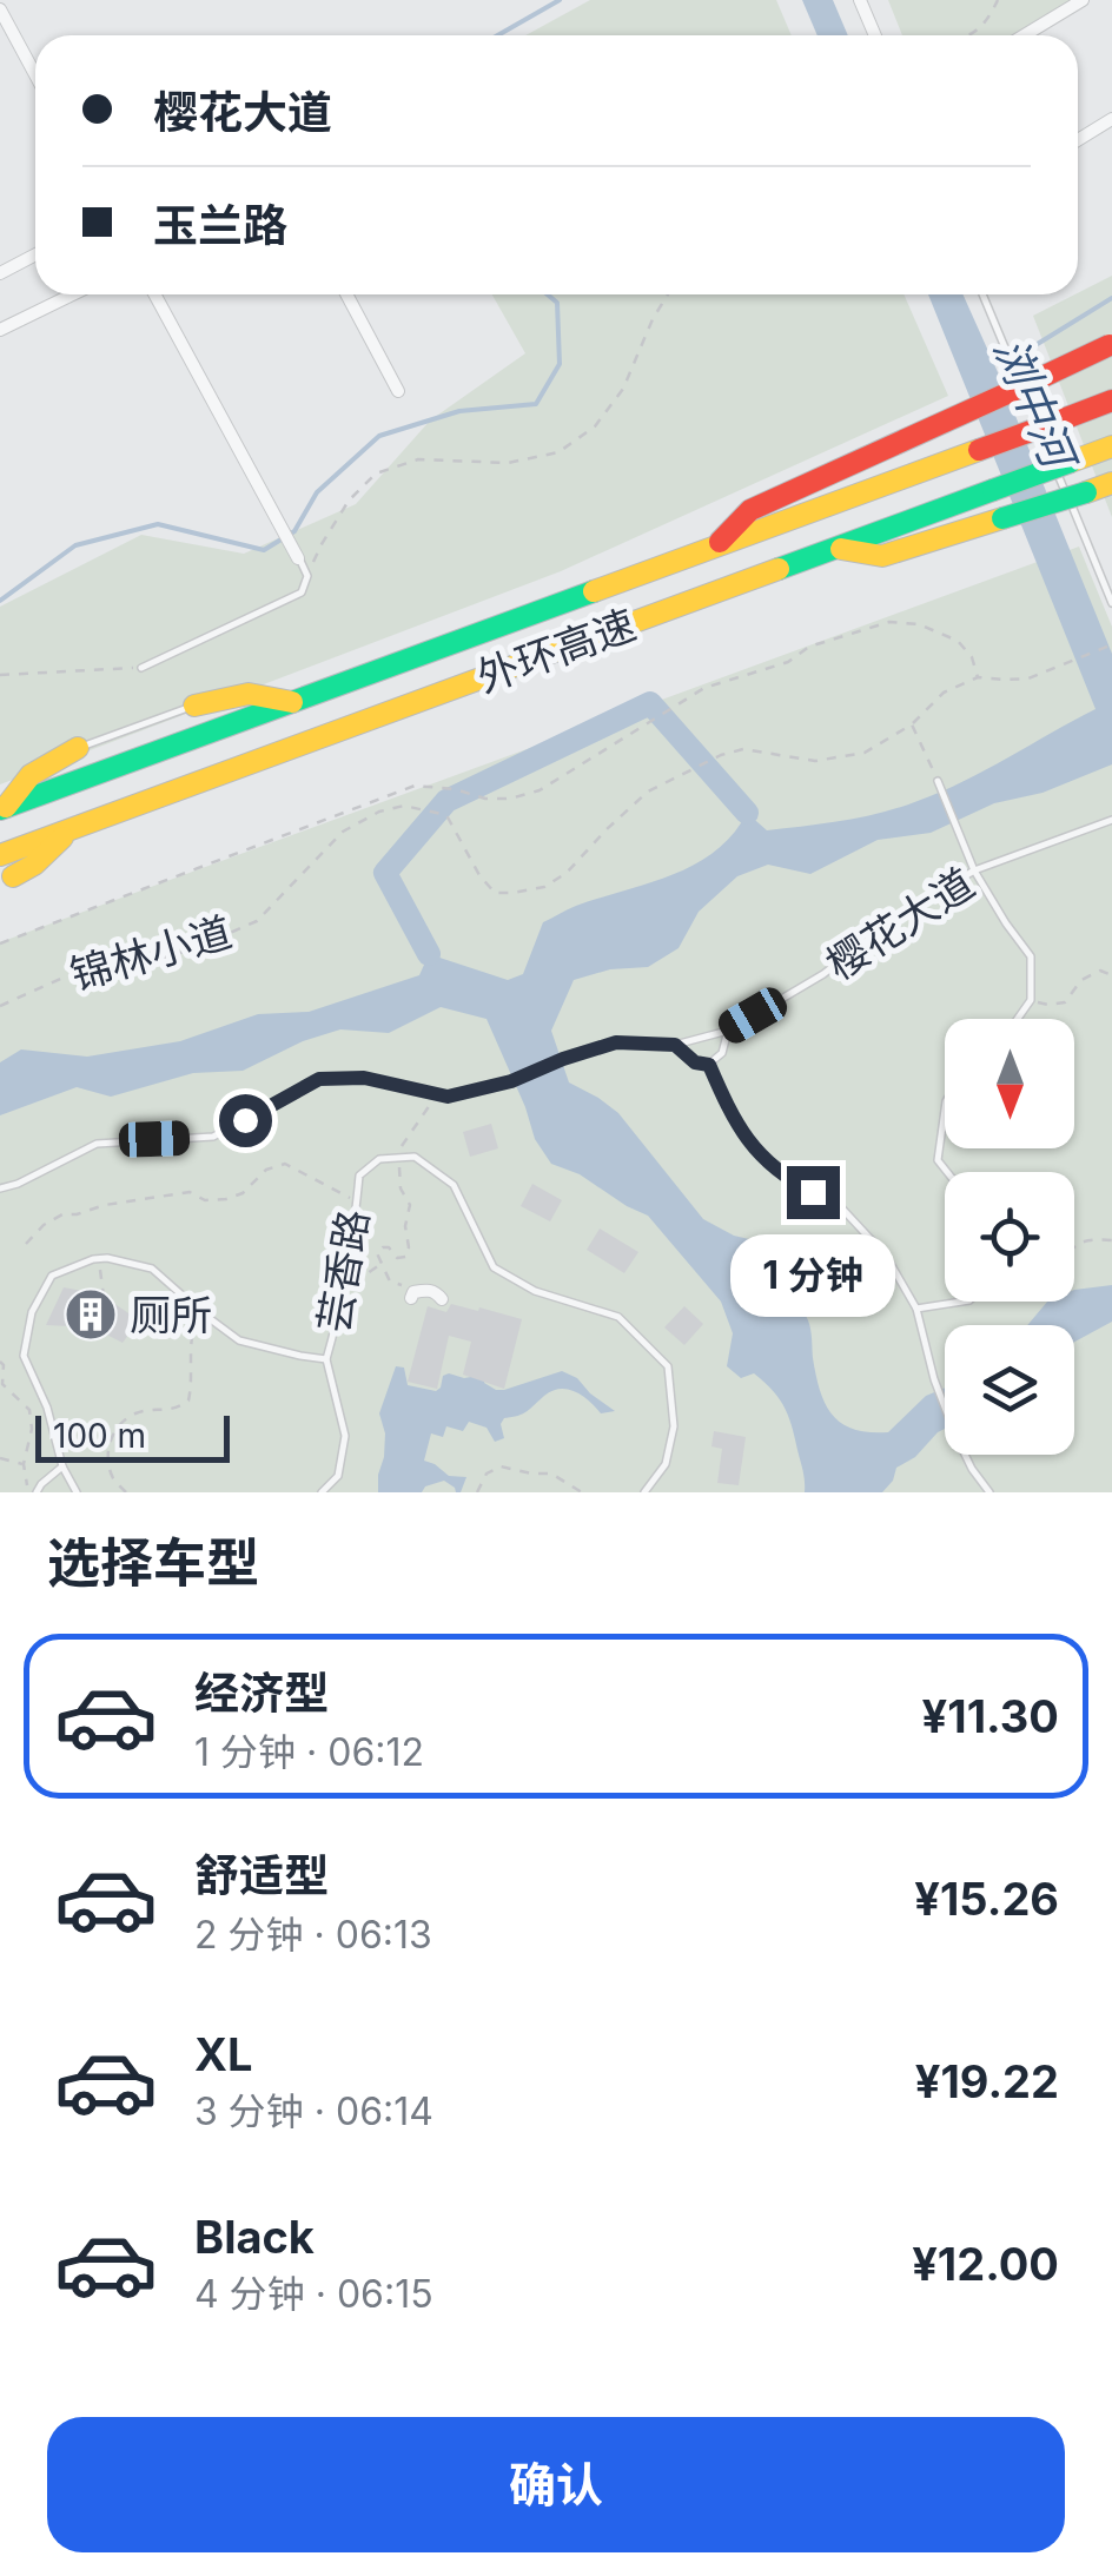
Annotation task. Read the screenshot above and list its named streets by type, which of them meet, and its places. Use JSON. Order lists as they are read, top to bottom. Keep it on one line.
{"streets":{"highway":["外环高速"],"lane":["樱花大道","芸香路"],"path":["锦林小道"]},"water":["浏中河"],"places":{"building":["厕所"]},"scale_bar":"100 m","north":"bottom","page":{"banner":["樱花大道","玉兰路"],"bubble":"1 分钟","scale":"100 m","heading":"选择车型","list":[{"name":"经济型","note":"1 分钟 · 06:12","value":"¥11.30"},{"name":"舒适型","note":"2 分钟 · 06:13","value":"¥15.26"},{"name":"XL","note":"3 分钟 · 06:14","value":"¥19.22"},{"name":"Black","note":"4 分钟 · 06:15","value":"¥12.00"}],"buttons":"确认"}}
